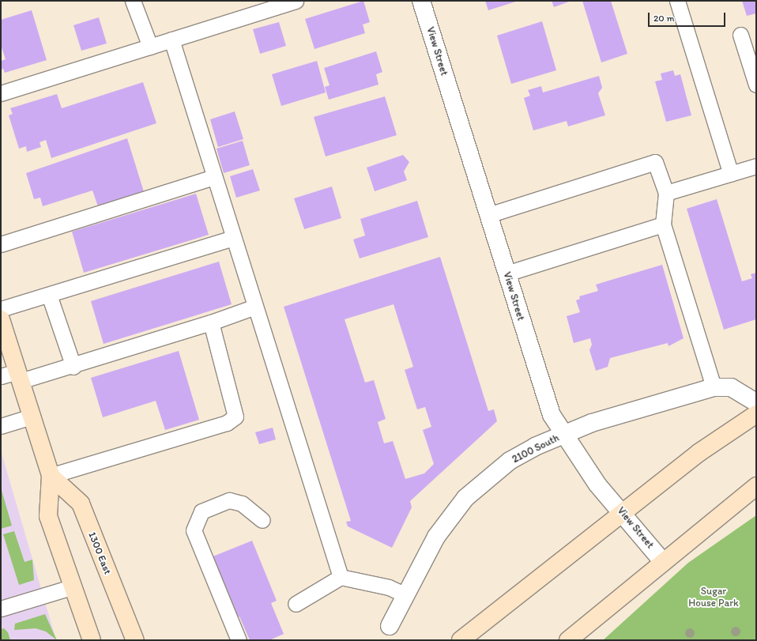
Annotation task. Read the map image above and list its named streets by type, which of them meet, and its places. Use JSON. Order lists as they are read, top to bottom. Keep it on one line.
{"streets":{"main road":["1300 East"],"street":["View Street","2100 South"]},"crossings":[["View Street","2100 South"]],"parks":["Sugar House Park"],"scale_bar":"20 m"}
